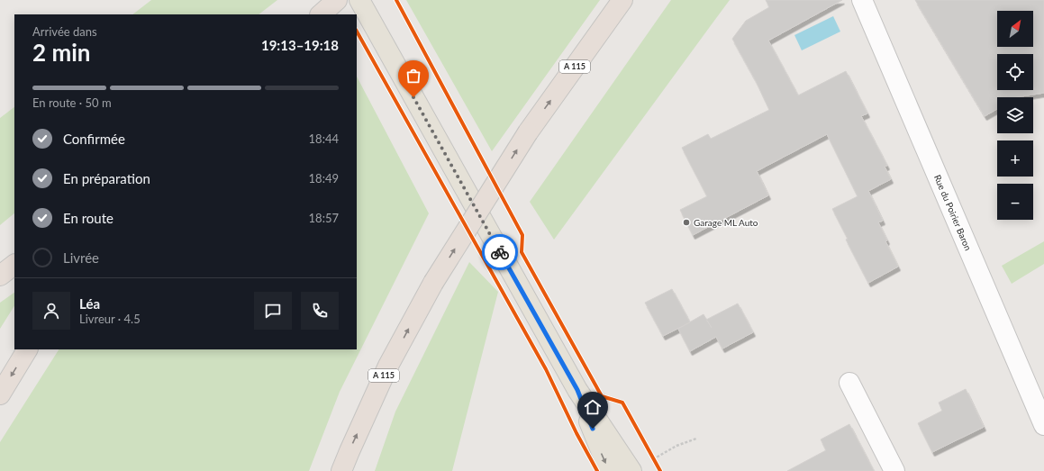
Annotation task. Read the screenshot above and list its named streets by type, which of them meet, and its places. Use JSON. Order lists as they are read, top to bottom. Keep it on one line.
{"streets":{"highway":["A 115"],"street":["Rue du Poirier Baron"]},"places":["Garage ML Auto"],"north":"top right","page":{"map_buttons":["+","−"],"heading":["2 min","Arrivée dans","19:13–19:18"],"panel":["Léa","Livreur · 4.5"],"bar":"En route · 50 m","list":[["Confirmée","18:44"],["En préparation","18:49"],["En route","18:57"],"Livrée"]}}
